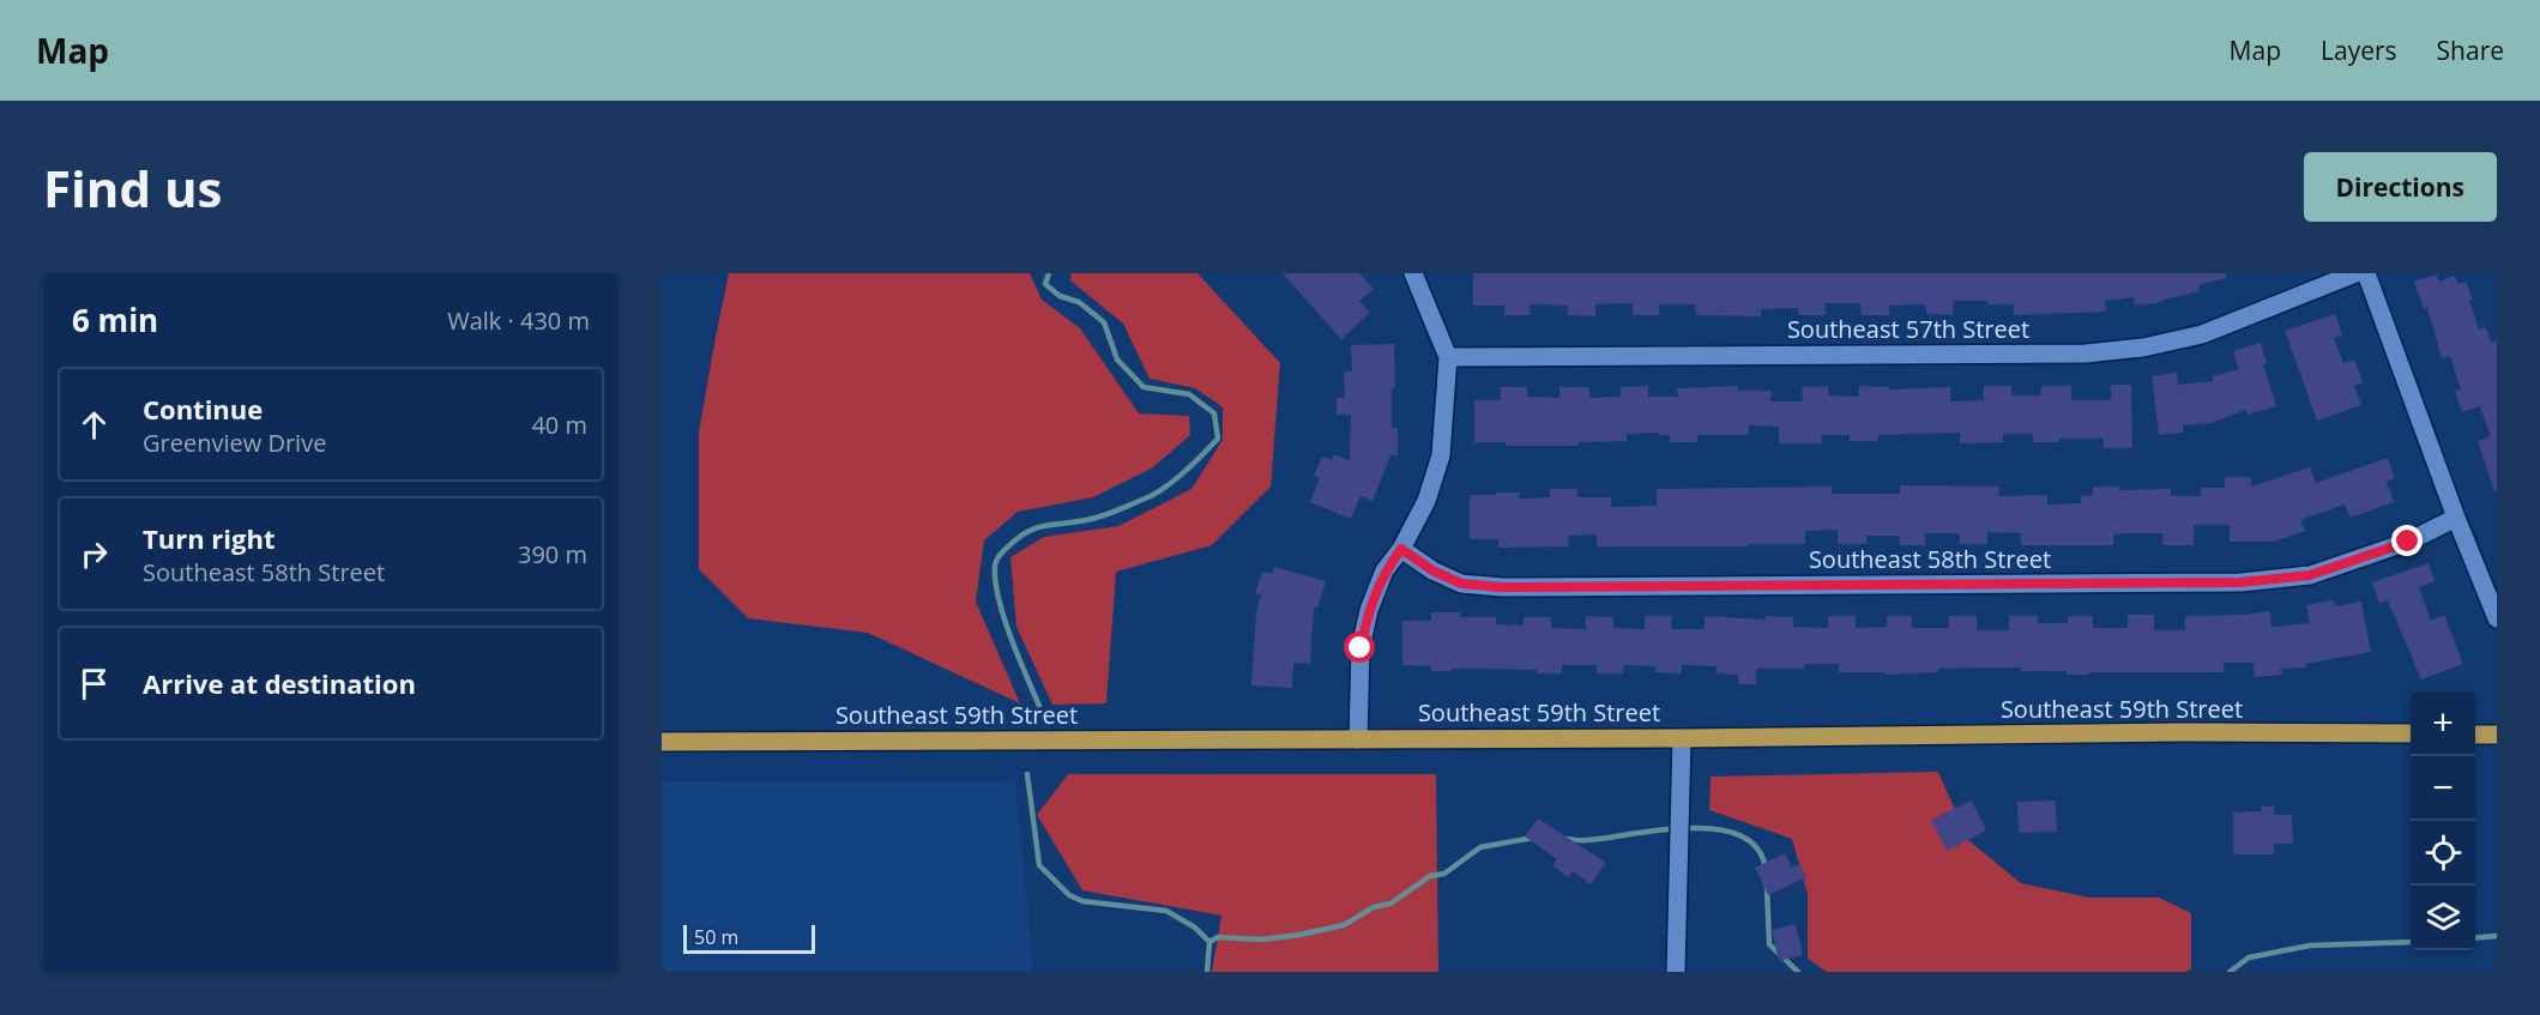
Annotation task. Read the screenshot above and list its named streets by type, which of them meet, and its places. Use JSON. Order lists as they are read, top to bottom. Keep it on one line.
{"streets":{"main road":["Southeast 59th Street"],"street":["Southeast 57th Street","Southeast 58th Street"]},"scale_bar":"50 m","page":{"header":"Map","nav":["Map","Layers","Share"],"buttons":"Directions","title":"Find us","heading":["6 min","Walk · 430 m"],"list":[["Continue","Greenview Drive","40 m"],["Turn right","Southeast 58th Street","390 m"],"Arrive at destination"],"map_buttons":["+","−"],"scale":"50 m"}}
